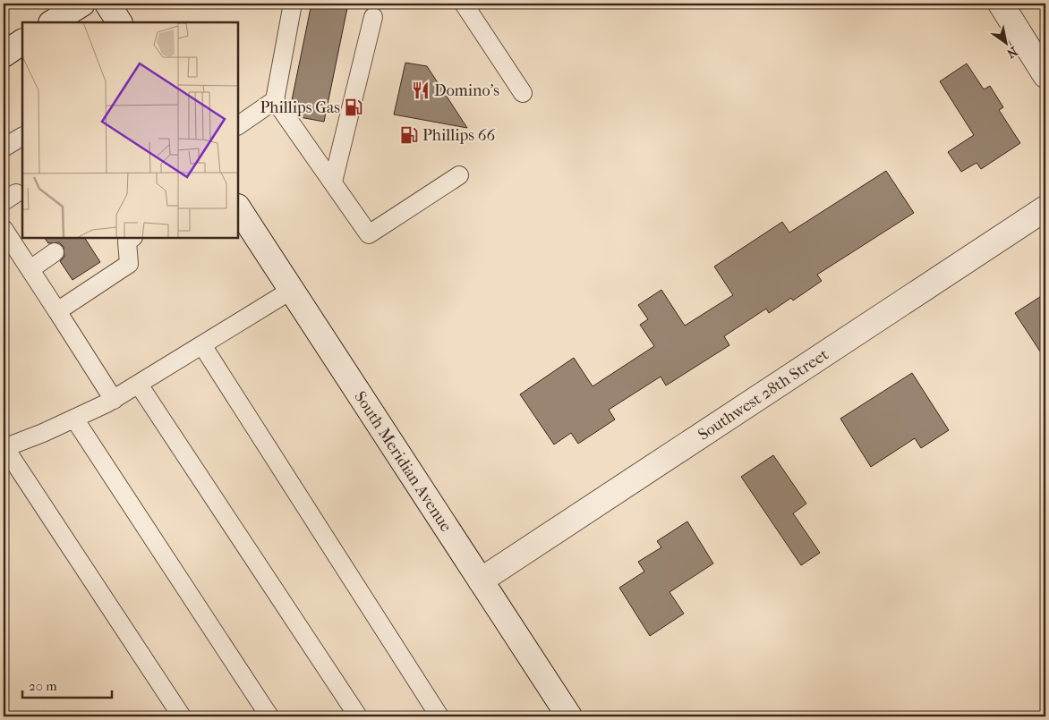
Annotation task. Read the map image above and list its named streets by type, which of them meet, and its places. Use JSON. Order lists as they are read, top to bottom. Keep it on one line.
{"streets":{"street":["Southwest 28th Street","South Meridian Avenue"]},"crossings":[["Southwest 28th Street","South Meridian Avenue"]],"places":{"restaurant":["Domino's"],"fuel station":["Phillips Gas","Phillips 66"]},"scale_bar":"20 m","north":"bottom right"}
